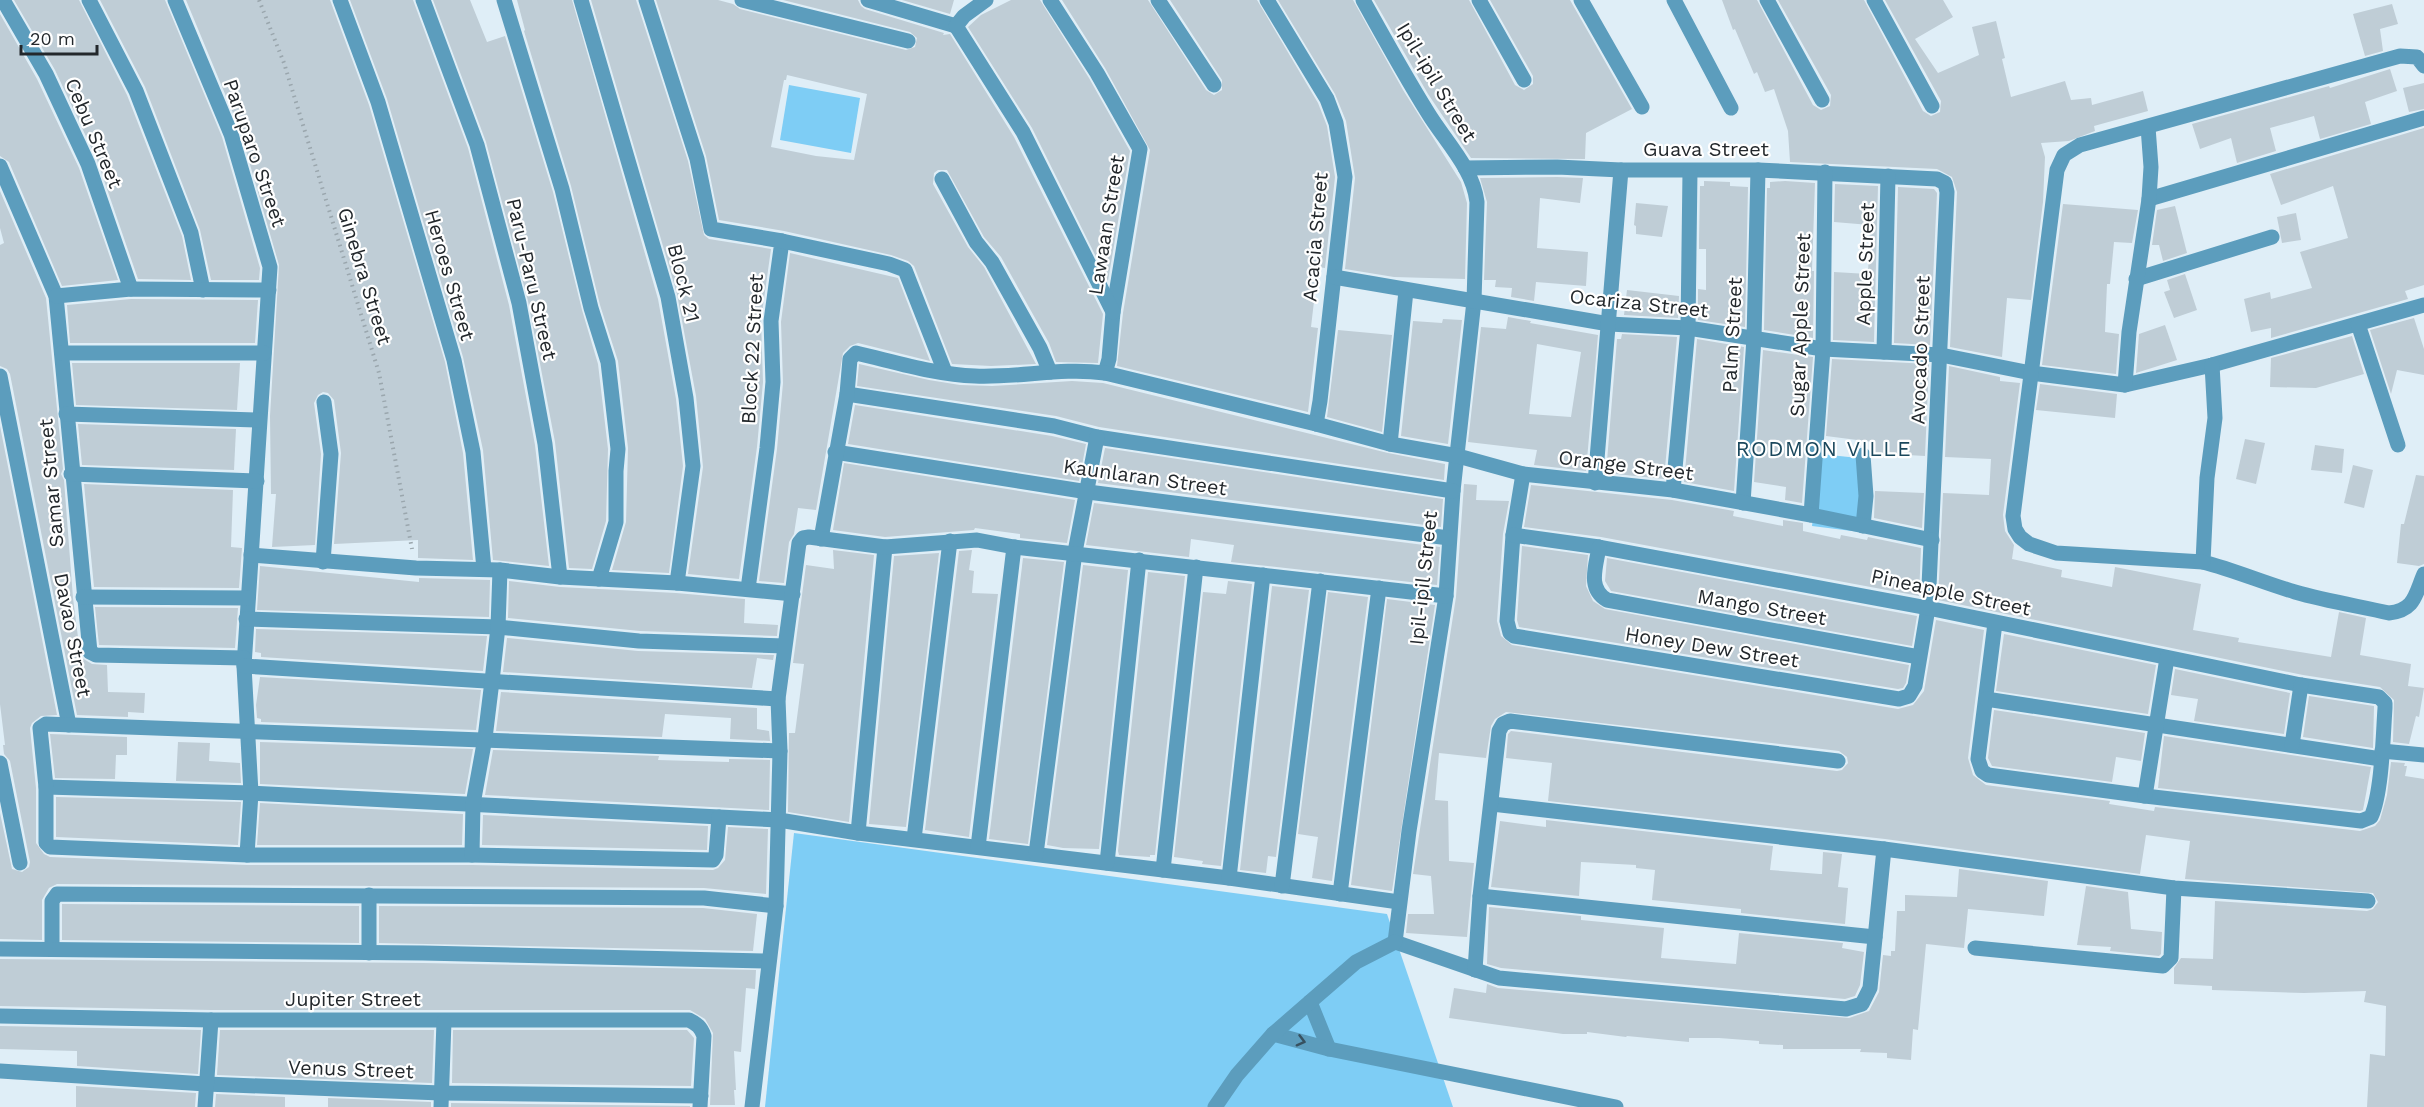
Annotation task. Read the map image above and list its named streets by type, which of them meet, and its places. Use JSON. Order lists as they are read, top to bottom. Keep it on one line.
{"streets":{"street":["Ipil-ipil Street","Cebu Street","Guava Street","Paruparo Street","Lawaan Street","Acacia Street","Apple Street","Heroes Street","Paru-Paru Street","Block 21","Ocariza Street","Sugar Apple Street","Palm Street","Block 22 Street","Avocado Street","Orange Street","Kaunlaran Street","Samar Street","Pineapple Street","Mango Street","Davao Street","Honey Dew Street","Jupiter Street","Venus Street"],"path":["Ginebra Street"]},"crossings":[["Ipil-ipil Street","Guava Street"],["Ipil-ipil Street","Ocariza Street"],["Ipil-ipil Street","Orange Street"],["Ipil-ipil Street","Kaunlaran Street"],["Guava Street","Apple Street"],["Guava Street","Sugar Apple Street"],["Guava Street","Palm Street"],["Guava Street","Avocado Street"],["Paruparo Street","Samar Street"],["Lawaan Street","Orange Street"],["Acacia Street","Ocariza Street"],["Acacia Street","Orange Street"],["Apple Street","Ocariza Street"],["Ocariza Street","Sugar Apple Street"],["Ocariza Street","Palm Street"],["Ocariza Street","Avocado Street"],["Sugar Apple Street","Orange Street"],["Palm Street","Orange Street"],["Avocado Street","Orange Street"],["Avocado Street","Pineapple Street"],["Avocado Street","Mango Street"],["Avocado Street","Honey Dew Street"],["Pineapple Street","Mango Street"],["Pineapple Street","Honey Dew Street"],["Jupiter Street","Venus Street"]],"districts":["RODMON VILLE"],"scale_bar":"20 m"}
